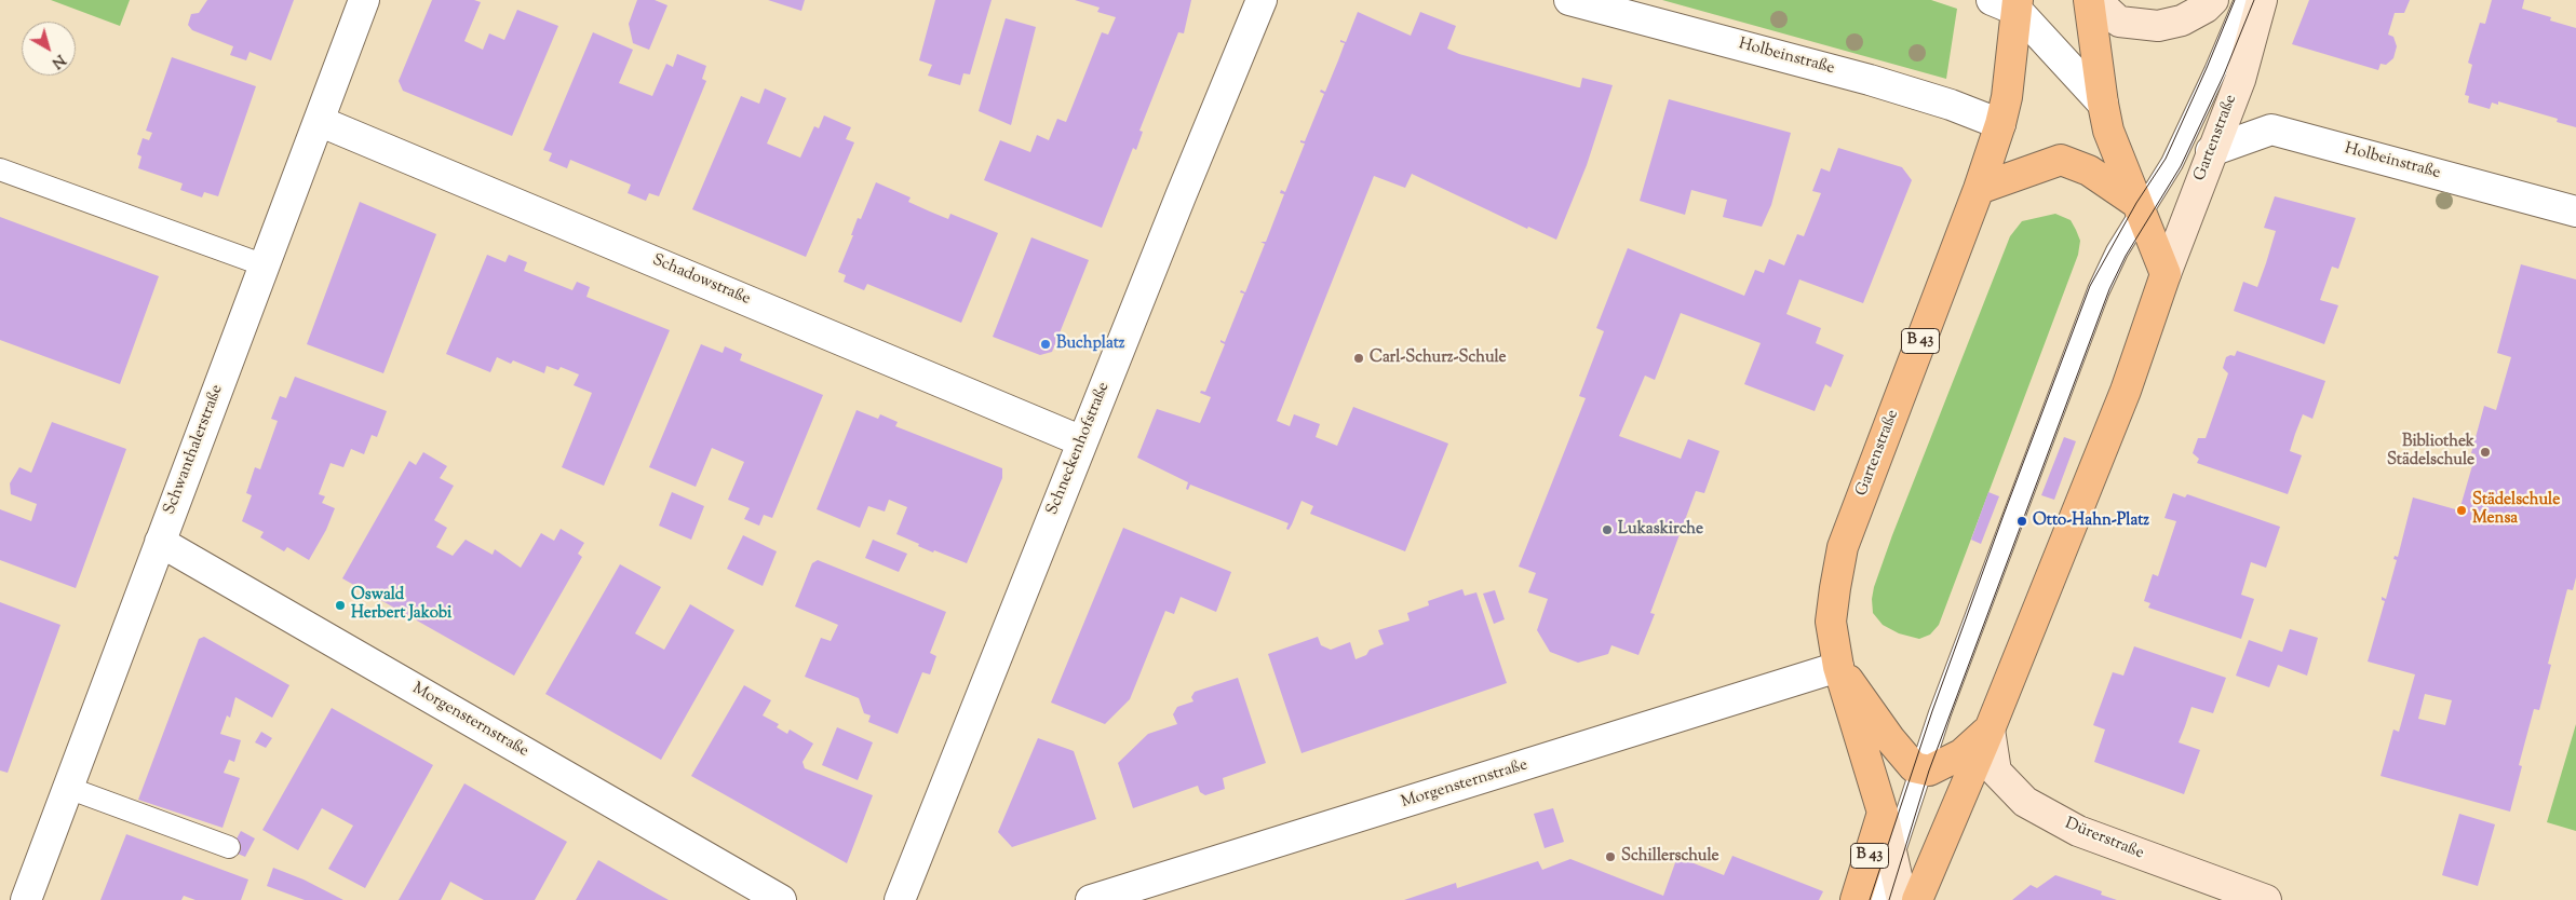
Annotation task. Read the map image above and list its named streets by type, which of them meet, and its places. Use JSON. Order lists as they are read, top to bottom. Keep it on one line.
{"streets":{"main road":["Gartenstraße","B 43","Dürerstraße"],"street":["Holbeinstraße","Schadowstraße","Schneckenhofstraße","Schwanthalerstraße","Morgensternstraße"]},"crossings":[["Holbeinstraße","Gartenstraße"],["Gartenstraße","B 43"],["Gartenstraße","Morgensternstraße"],["Gartenstraße","Dürerstraße"],["Schadowstraße","Schneckenhofstraße"],["Schadowstraße","Schwanthalerstraße"],["Schwanthalerstraße","Morgensternstraße"]],"places":["Buchplatz","Carl-Schurz-Schule","Bibliothek Städelschule","Städelschule Mensa","Otto-Hahn-Platz","Lukaskirche","Oswald Herbert Jakobi","Schillerschule"],"north":"bottom right"}
